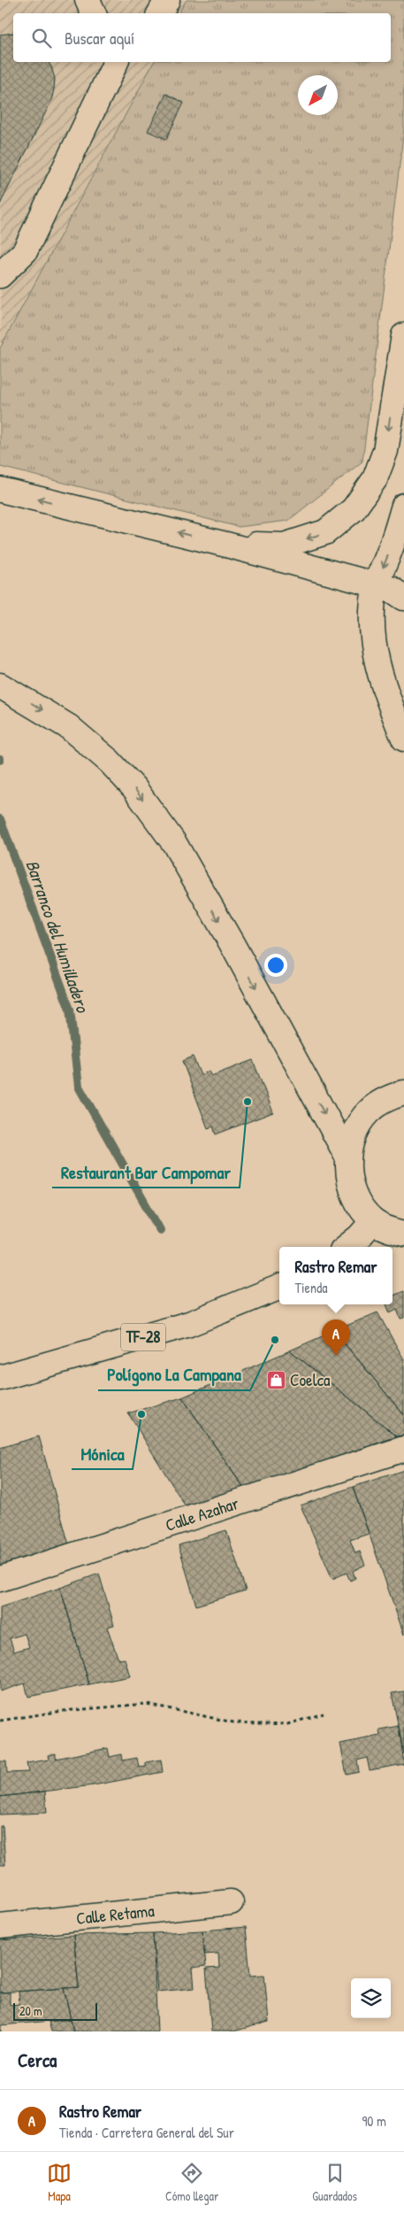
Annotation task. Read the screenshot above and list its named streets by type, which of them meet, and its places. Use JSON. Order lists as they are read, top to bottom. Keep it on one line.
{"streets":{"main road":["TF-28","Calle Azahar","Calle Retama"]},"water":["Barranco del Humilladero"],"places":{"other":["Restaurant Bar Campomar","Polígono La Campana","Mónica"],"shop":["Coelca"]},"scale_bar":"20 m","north":"bottom left","page":{"search":"Buscar aquí","popup":["Rastro Remar","Tienda"],"pins":"A","scale":"20 m","heading":"Cerca","list":[{"mark":"A","name":"Rastro Remar","note":"Tienda · Carretera General del Sur","value":"90 m"}],"nav":["Mapa","Cómo llegar","Guardados"]}}
